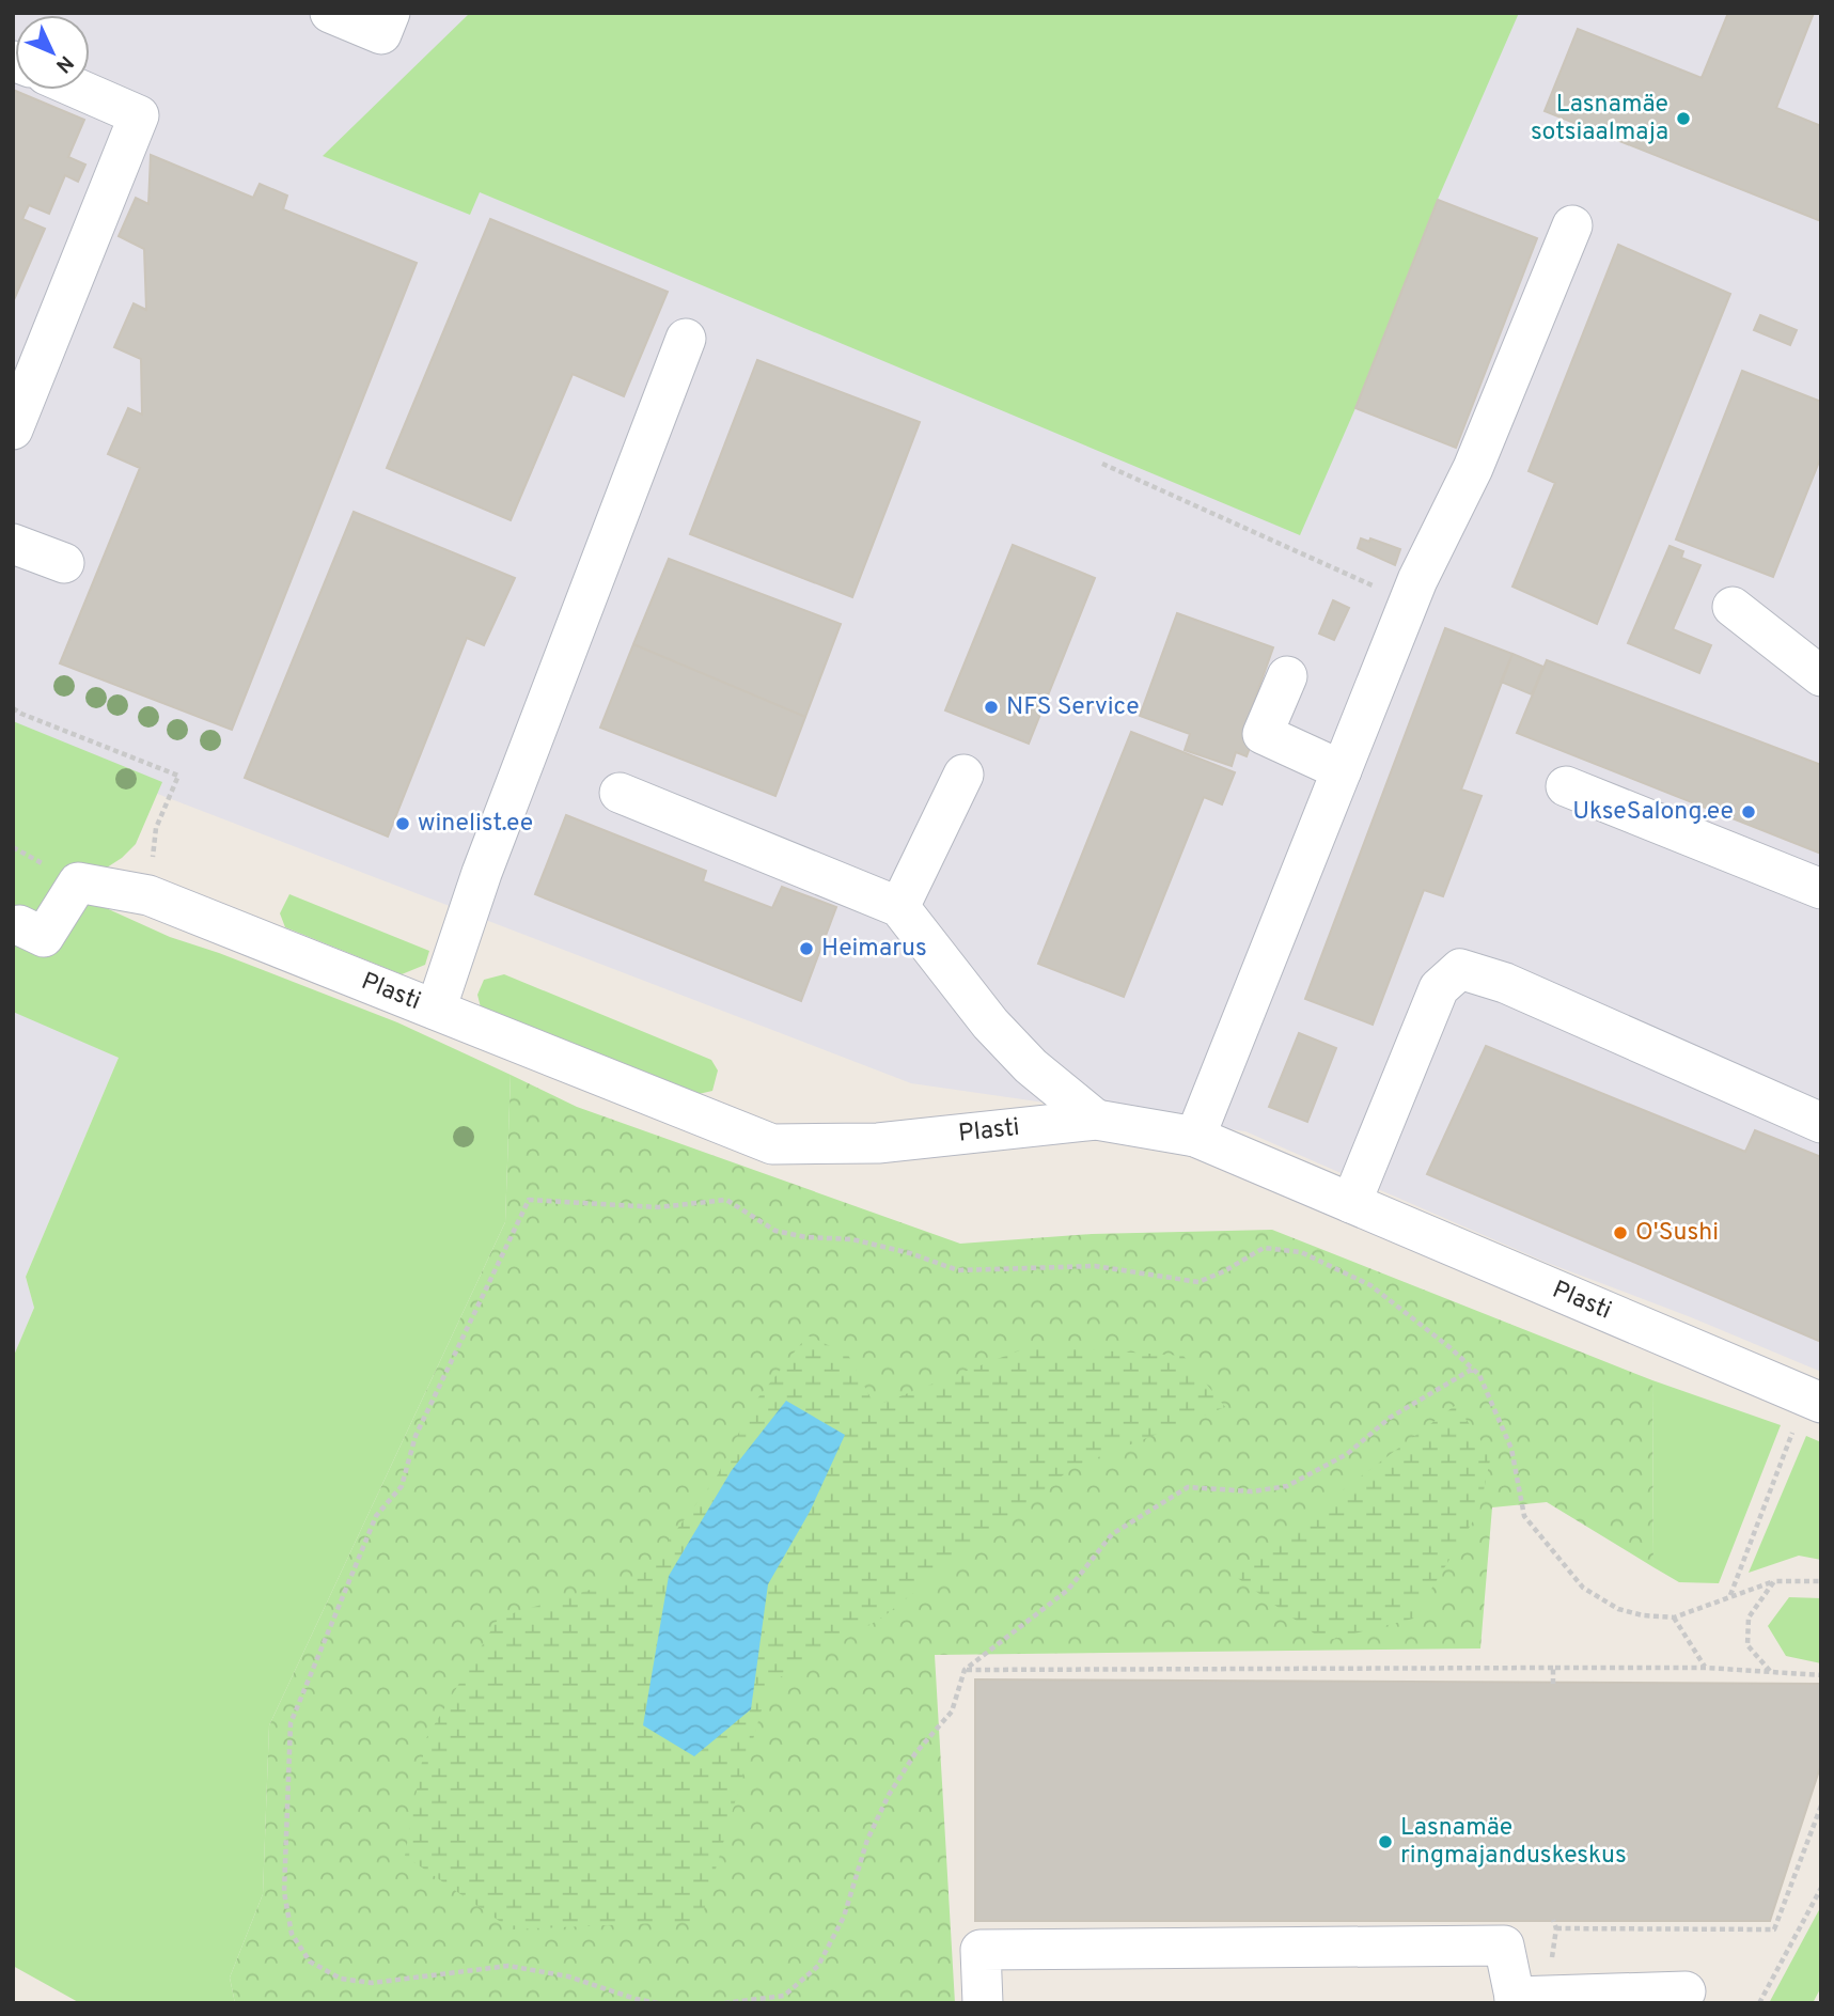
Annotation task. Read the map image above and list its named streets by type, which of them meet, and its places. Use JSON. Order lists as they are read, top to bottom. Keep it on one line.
{"streets":{"lane":["Plasti"]},"places":["Lasnamäe sotsiaalmaja","NFS Service","UkseSalong.ee","winelist.ee","Heimarus","O'Sushi","Lasnamäe ringmajanduskeskus"],"north":"bottom right"}
